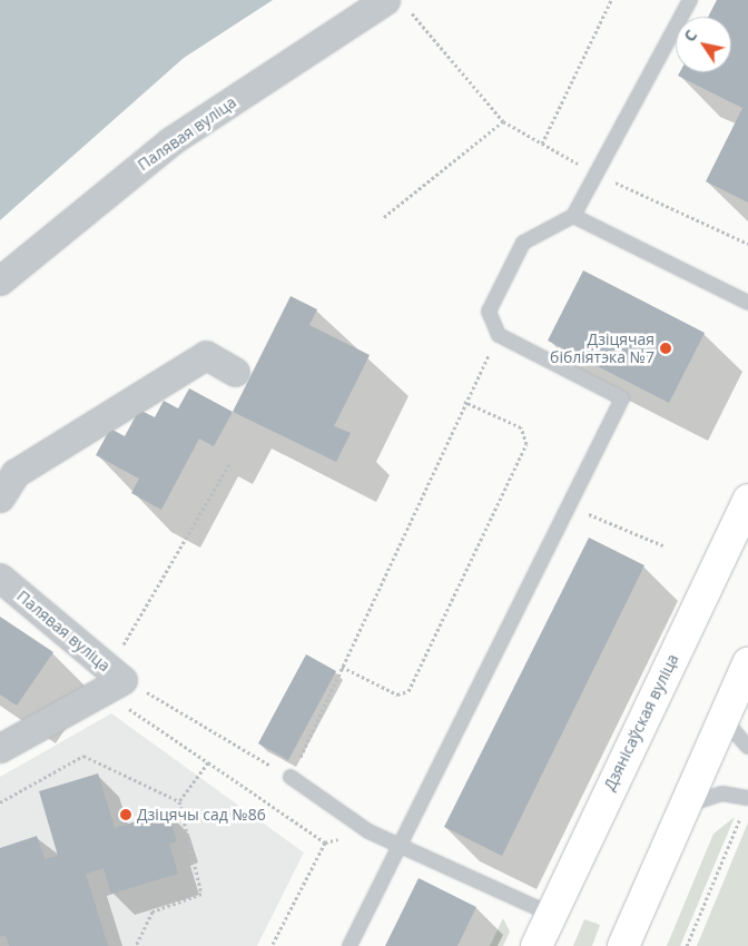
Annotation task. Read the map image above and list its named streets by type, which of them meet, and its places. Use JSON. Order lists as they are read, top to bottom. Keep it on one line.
{"streets":{"main road":["Дзянісаўская вуліца"],"street":["Палявая вуліца"]},"places":["Дзіцячая бібліятэка №7","Дзіцячы сад №86"],"north":"top left"}
